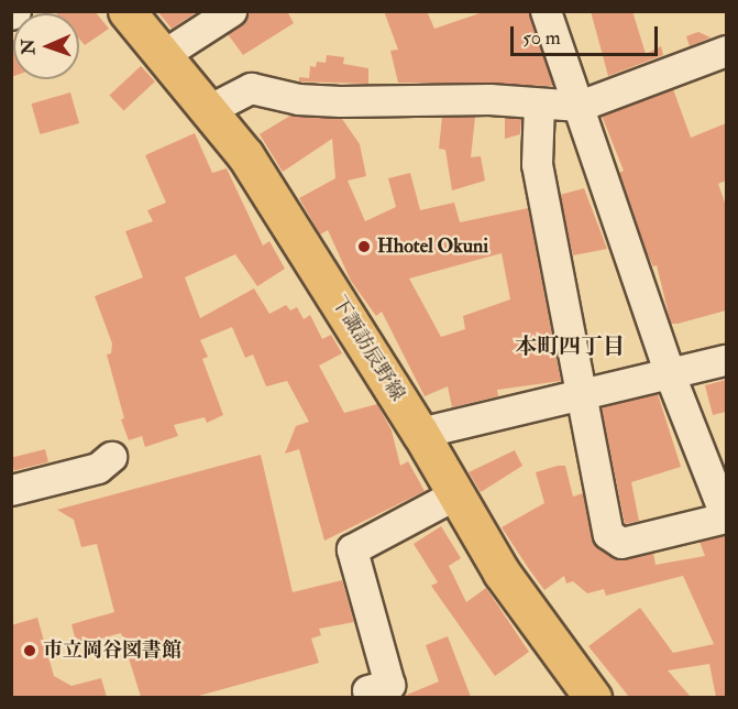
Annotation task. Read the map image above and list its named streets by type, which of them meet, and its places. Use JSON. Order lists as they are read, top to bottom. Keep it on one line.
{"streets":{"main road":["下諏訪辰野線"]},"districts":["本町四丁目"],"places":["Hhotel Okuni","市立岡谷図書館"],"scale_bar":"50 m","north":"left"}
